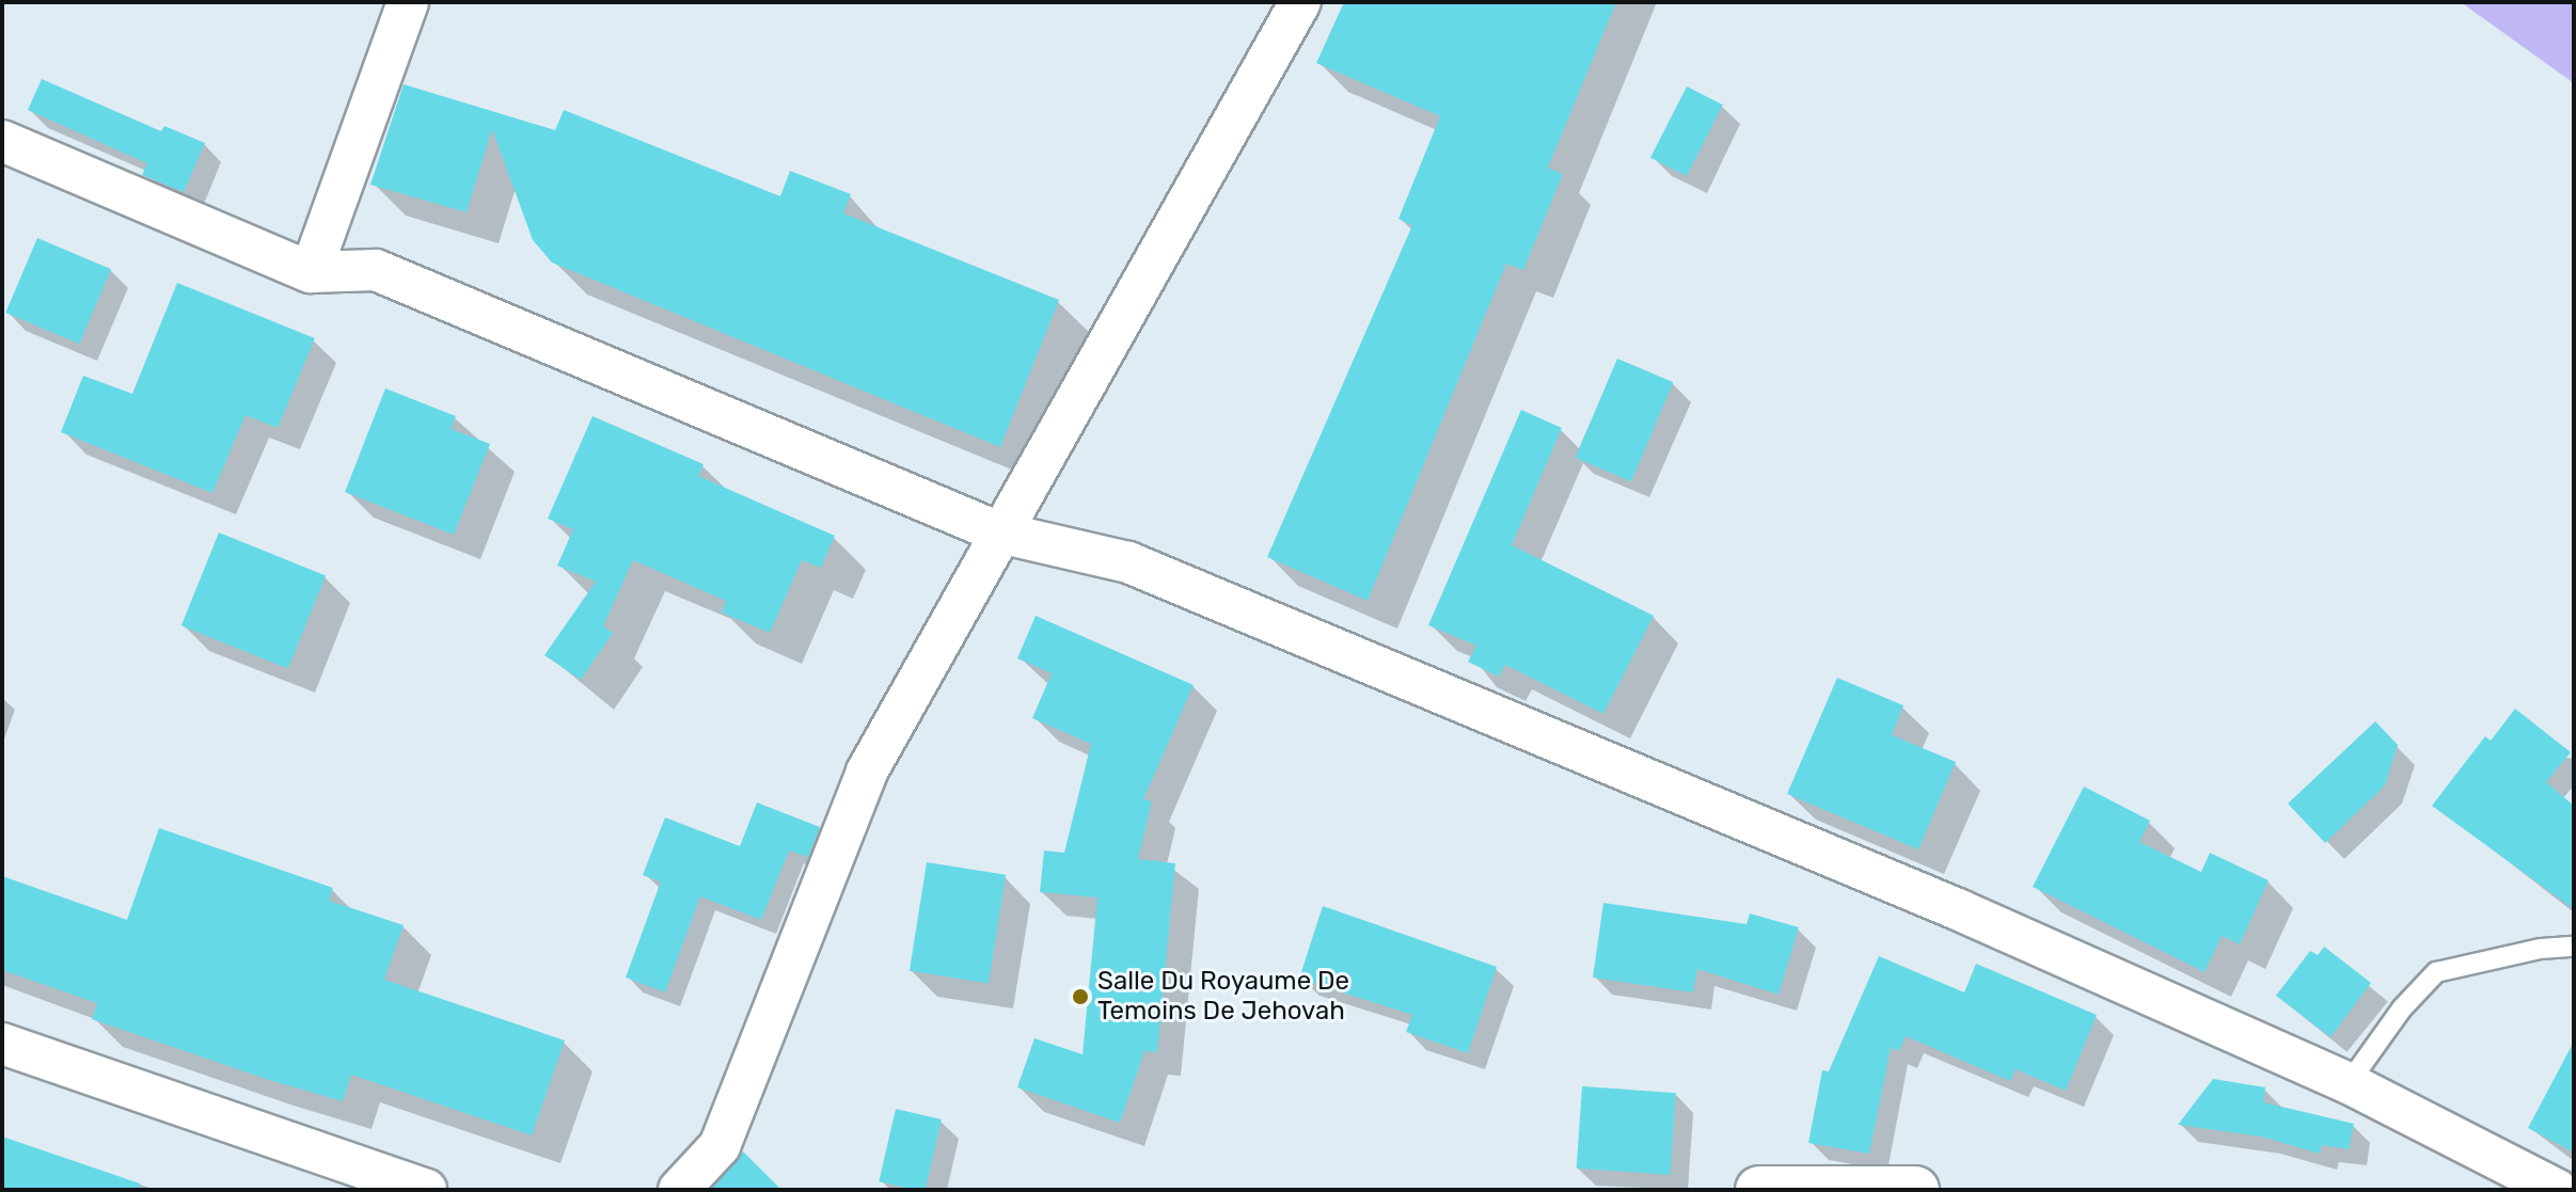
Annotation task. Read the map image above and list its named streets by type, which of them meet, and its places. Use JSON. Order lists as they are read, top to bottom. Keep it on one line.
{"places":["Salle Du Royaume De Temoins De Jehovah"]}
